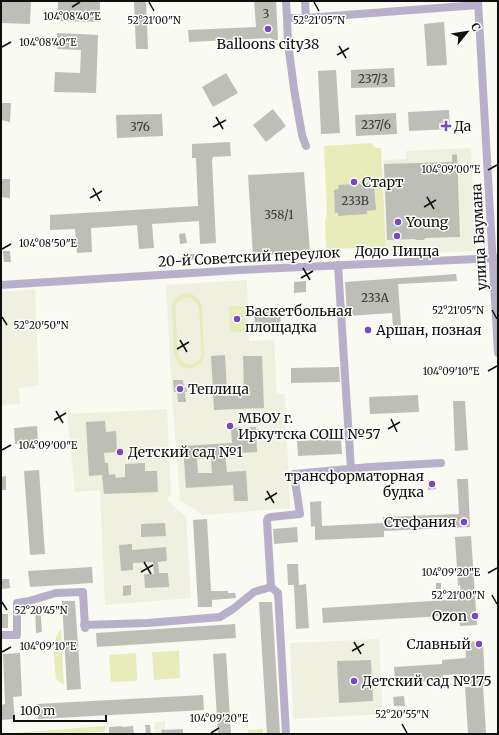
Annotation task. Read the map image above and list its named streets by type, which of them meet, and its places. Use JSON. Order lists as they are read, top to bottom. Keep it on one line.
{"streets":{"street":["улица Баумана","20-й Советский переулок"]},"crossings":[["улица Баумана","20-й Советский переулок"]],"places":{"other":["Balloons city38","Старт","Young","Додо Пицца","Баскетбольная площадка","Аршан, позная","Теплица","МБОУ г. Иркутска СОШ №57","Детский сад №1","трансформаторная будка","Стефания","Ozon","Славный","Детский сад №175"],"health":["Да"]},"house_numbers":["3","237/3","237/6","376","233В","358/1","233А"],"scale_bar":"100 m","north":"top right","coordinates":["104°08'40\"E","52°21'00\"N","52°21'05\"N","104°09'00\"E","104°08'50\"E","52°20'50\"N","104°09'10\"E","104°09'20\"E","52°20'45\"N","52°20'55\"N"]}
